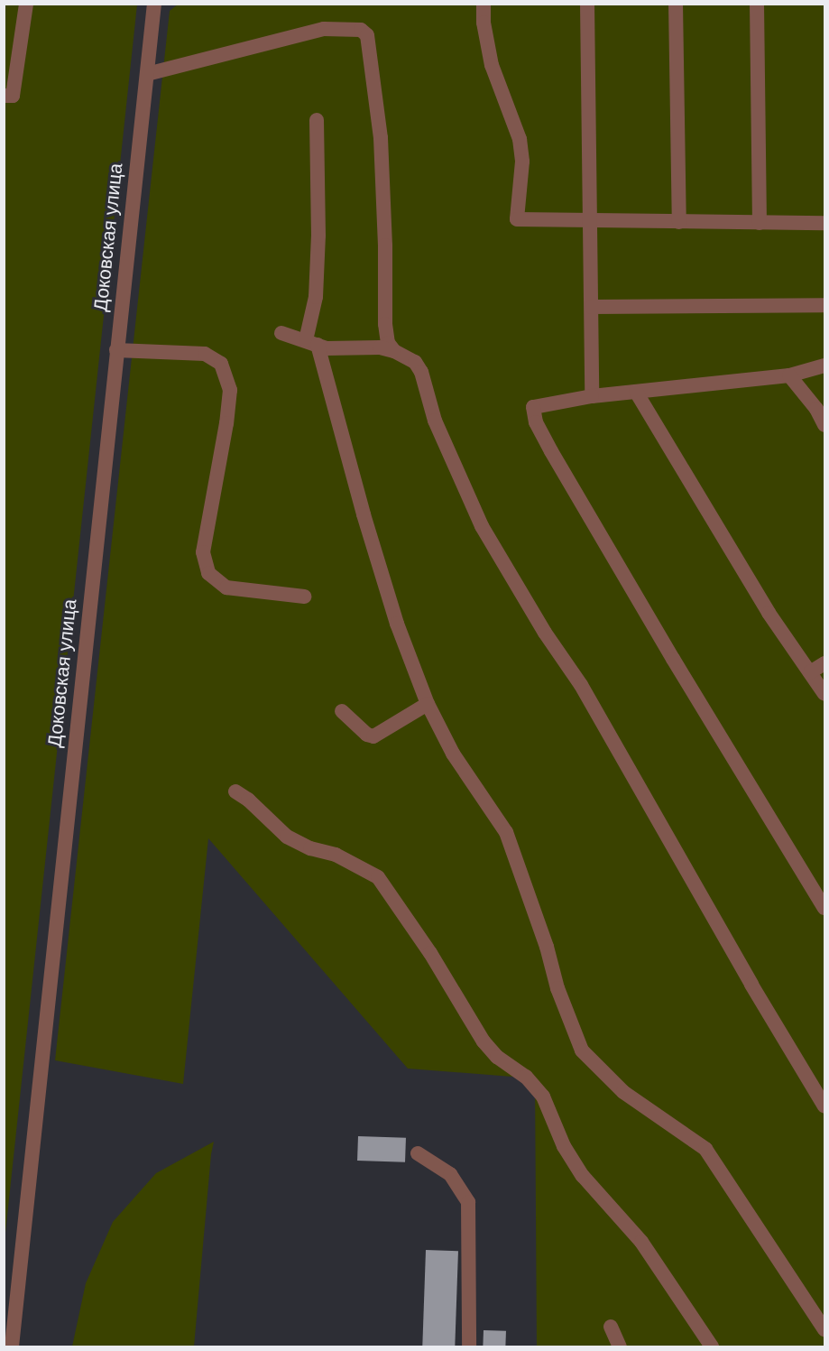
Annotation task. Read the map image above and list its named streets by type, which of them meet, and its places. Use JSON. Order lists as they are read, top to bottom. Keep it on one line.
{"streets":{"street":["Доковская улица"]}}
